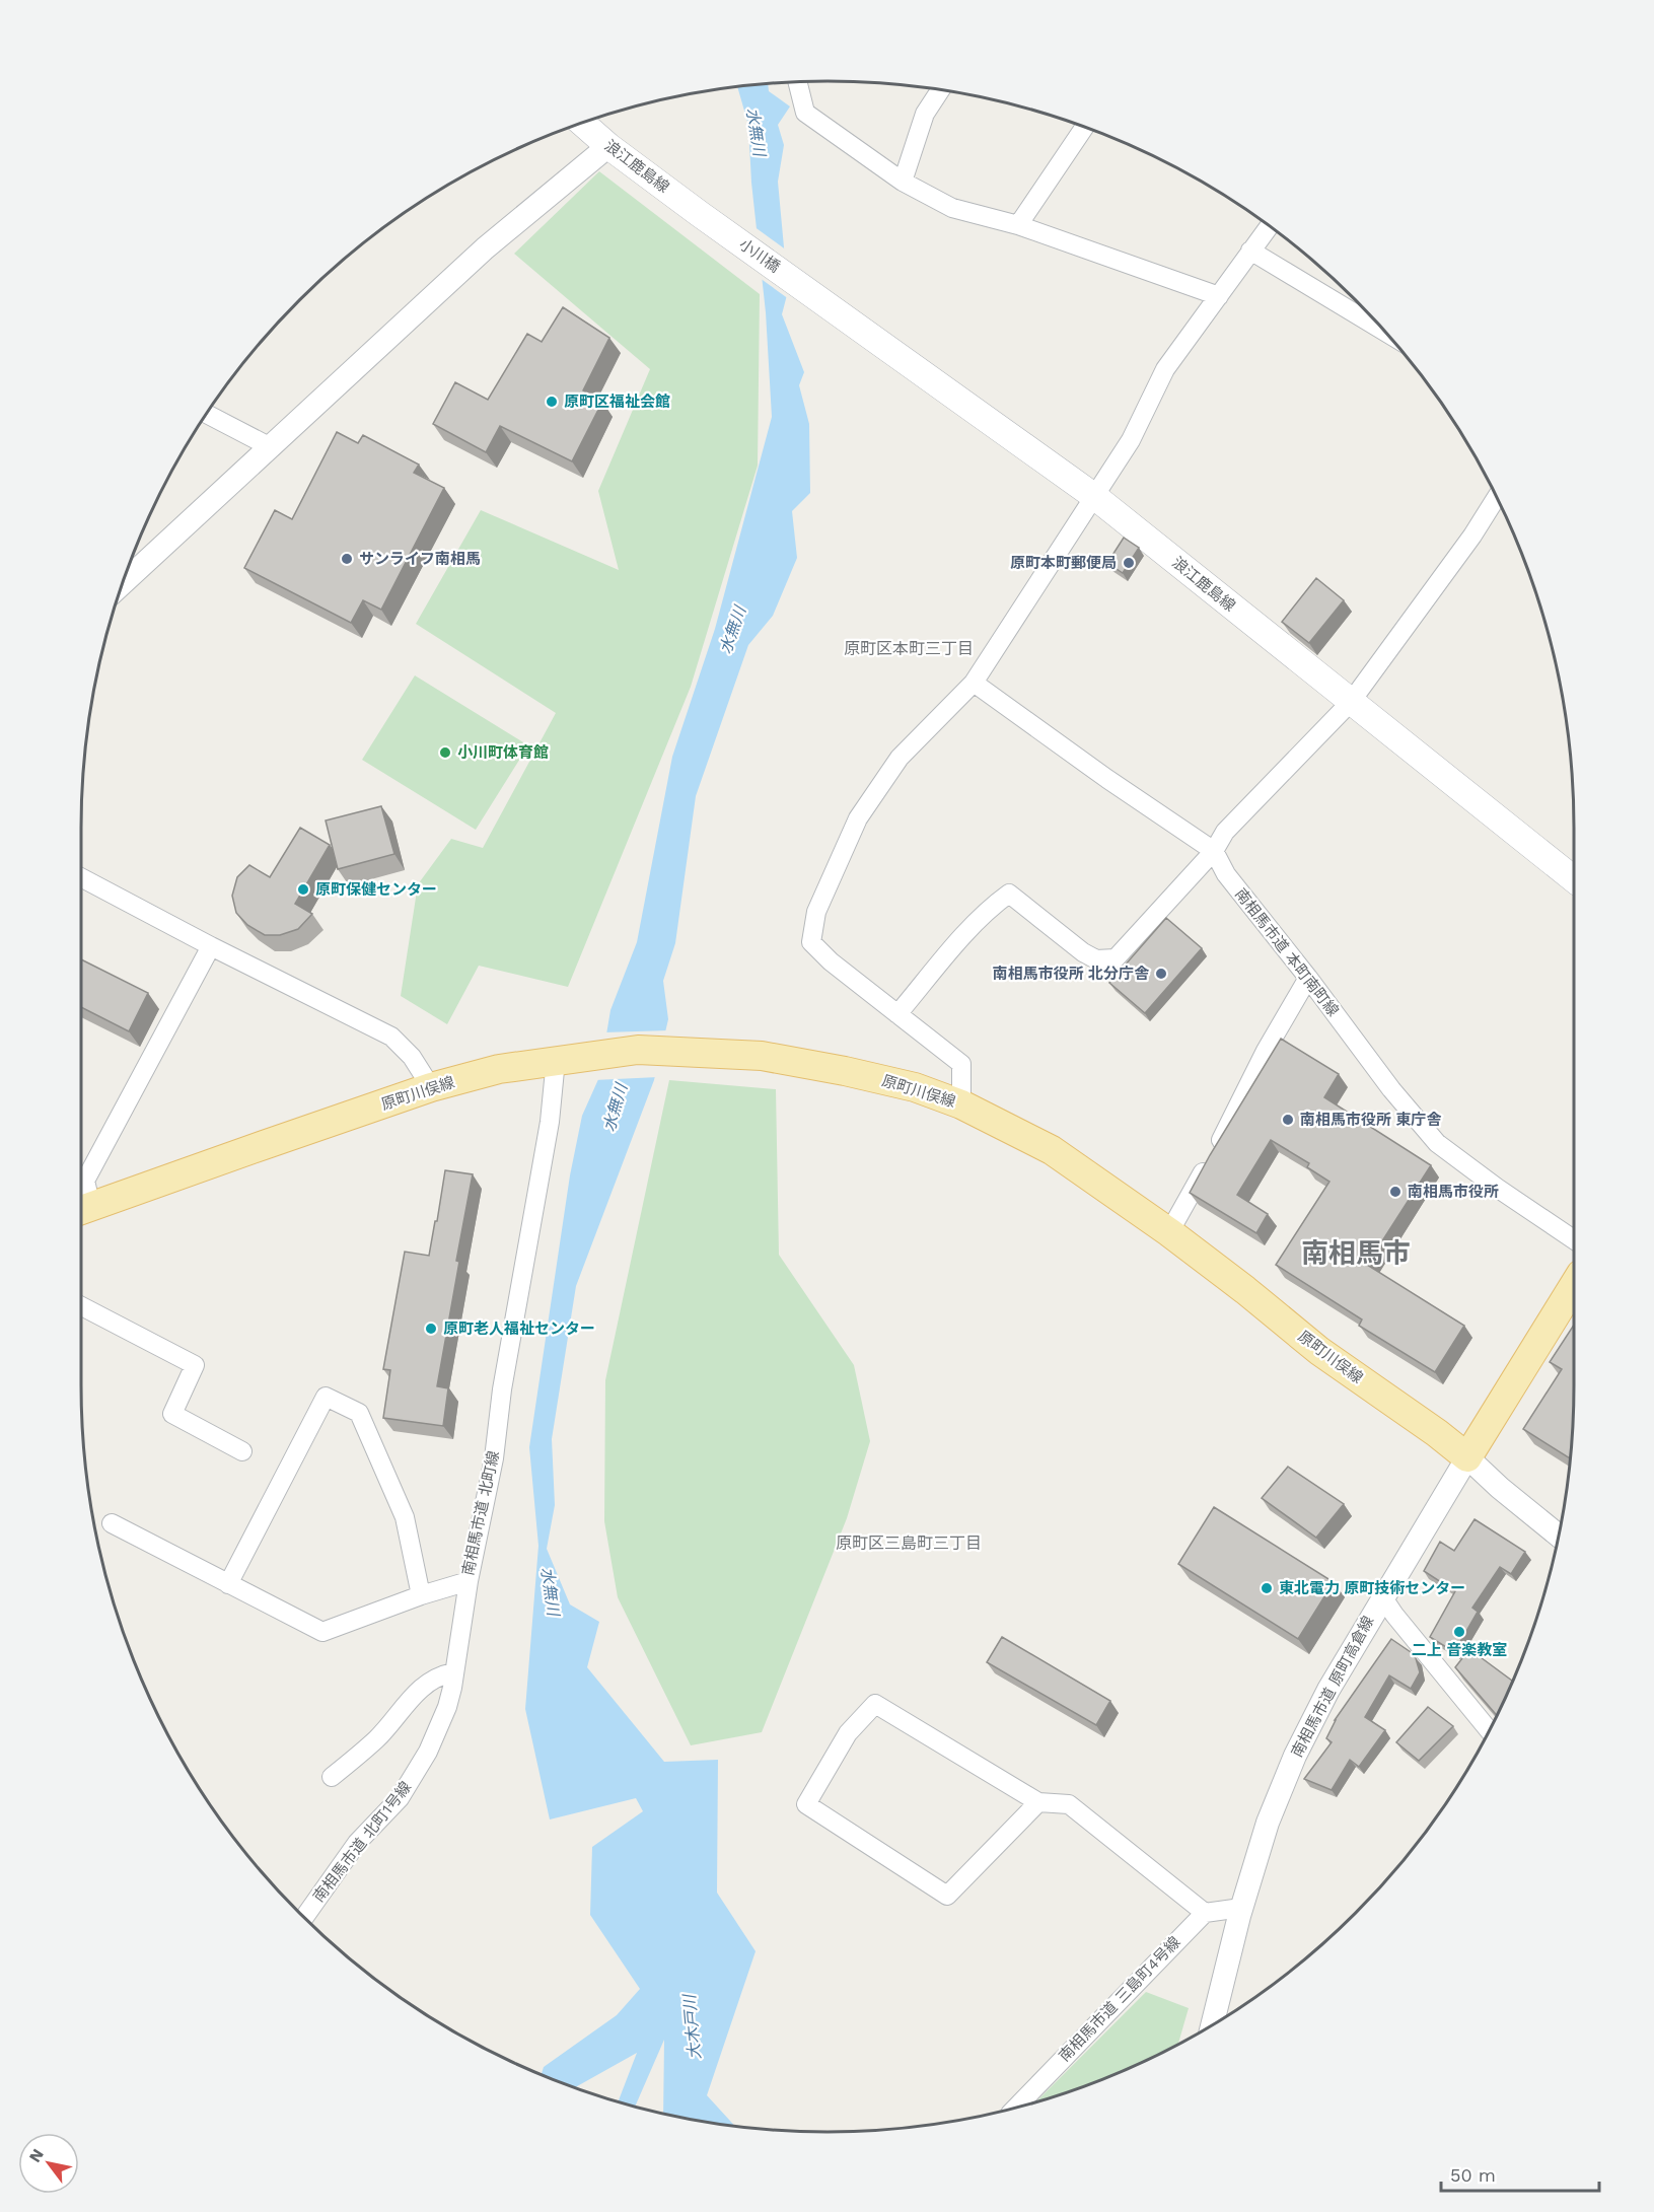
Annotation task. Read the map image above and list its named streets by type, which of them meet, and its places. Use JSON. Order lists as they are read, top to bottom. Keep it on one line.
{"streets":{"main road":["浪江鹿島線","小川橋","原町川俣線"],"street":["南相馬市道 本町南町線","南相馬市道 北町線","南相馬市道 原町高倉線","南相馬市道 北町1号線","南相馬市道 三島町4号線"]},"crossings":[["浪江鹿島線","小川橋"],["原町川俣線","南相馬市道 北町線"],["原町川俣線","南相馬市道 原町高倉線"],["南相馬市道 北町線","南相馬市道 北町1号線"]],"districts":["原町区本町三丁目","南相馬市","原町区三島町三丁目"],"water":["水無川","大木戸川"],"places":["原町区福祉会館","サンライフ南相馬","原町本町郵便局","小川町体育館","原町保健センター","南相馬市役所 北分庁舎","南相馬市役所 東庁舎","南相馬市役所","原町老人福祉センター","東北電力 原町技術センター","二上 音楽教室"],"scale_bar":"50 m","north":"top left"}
